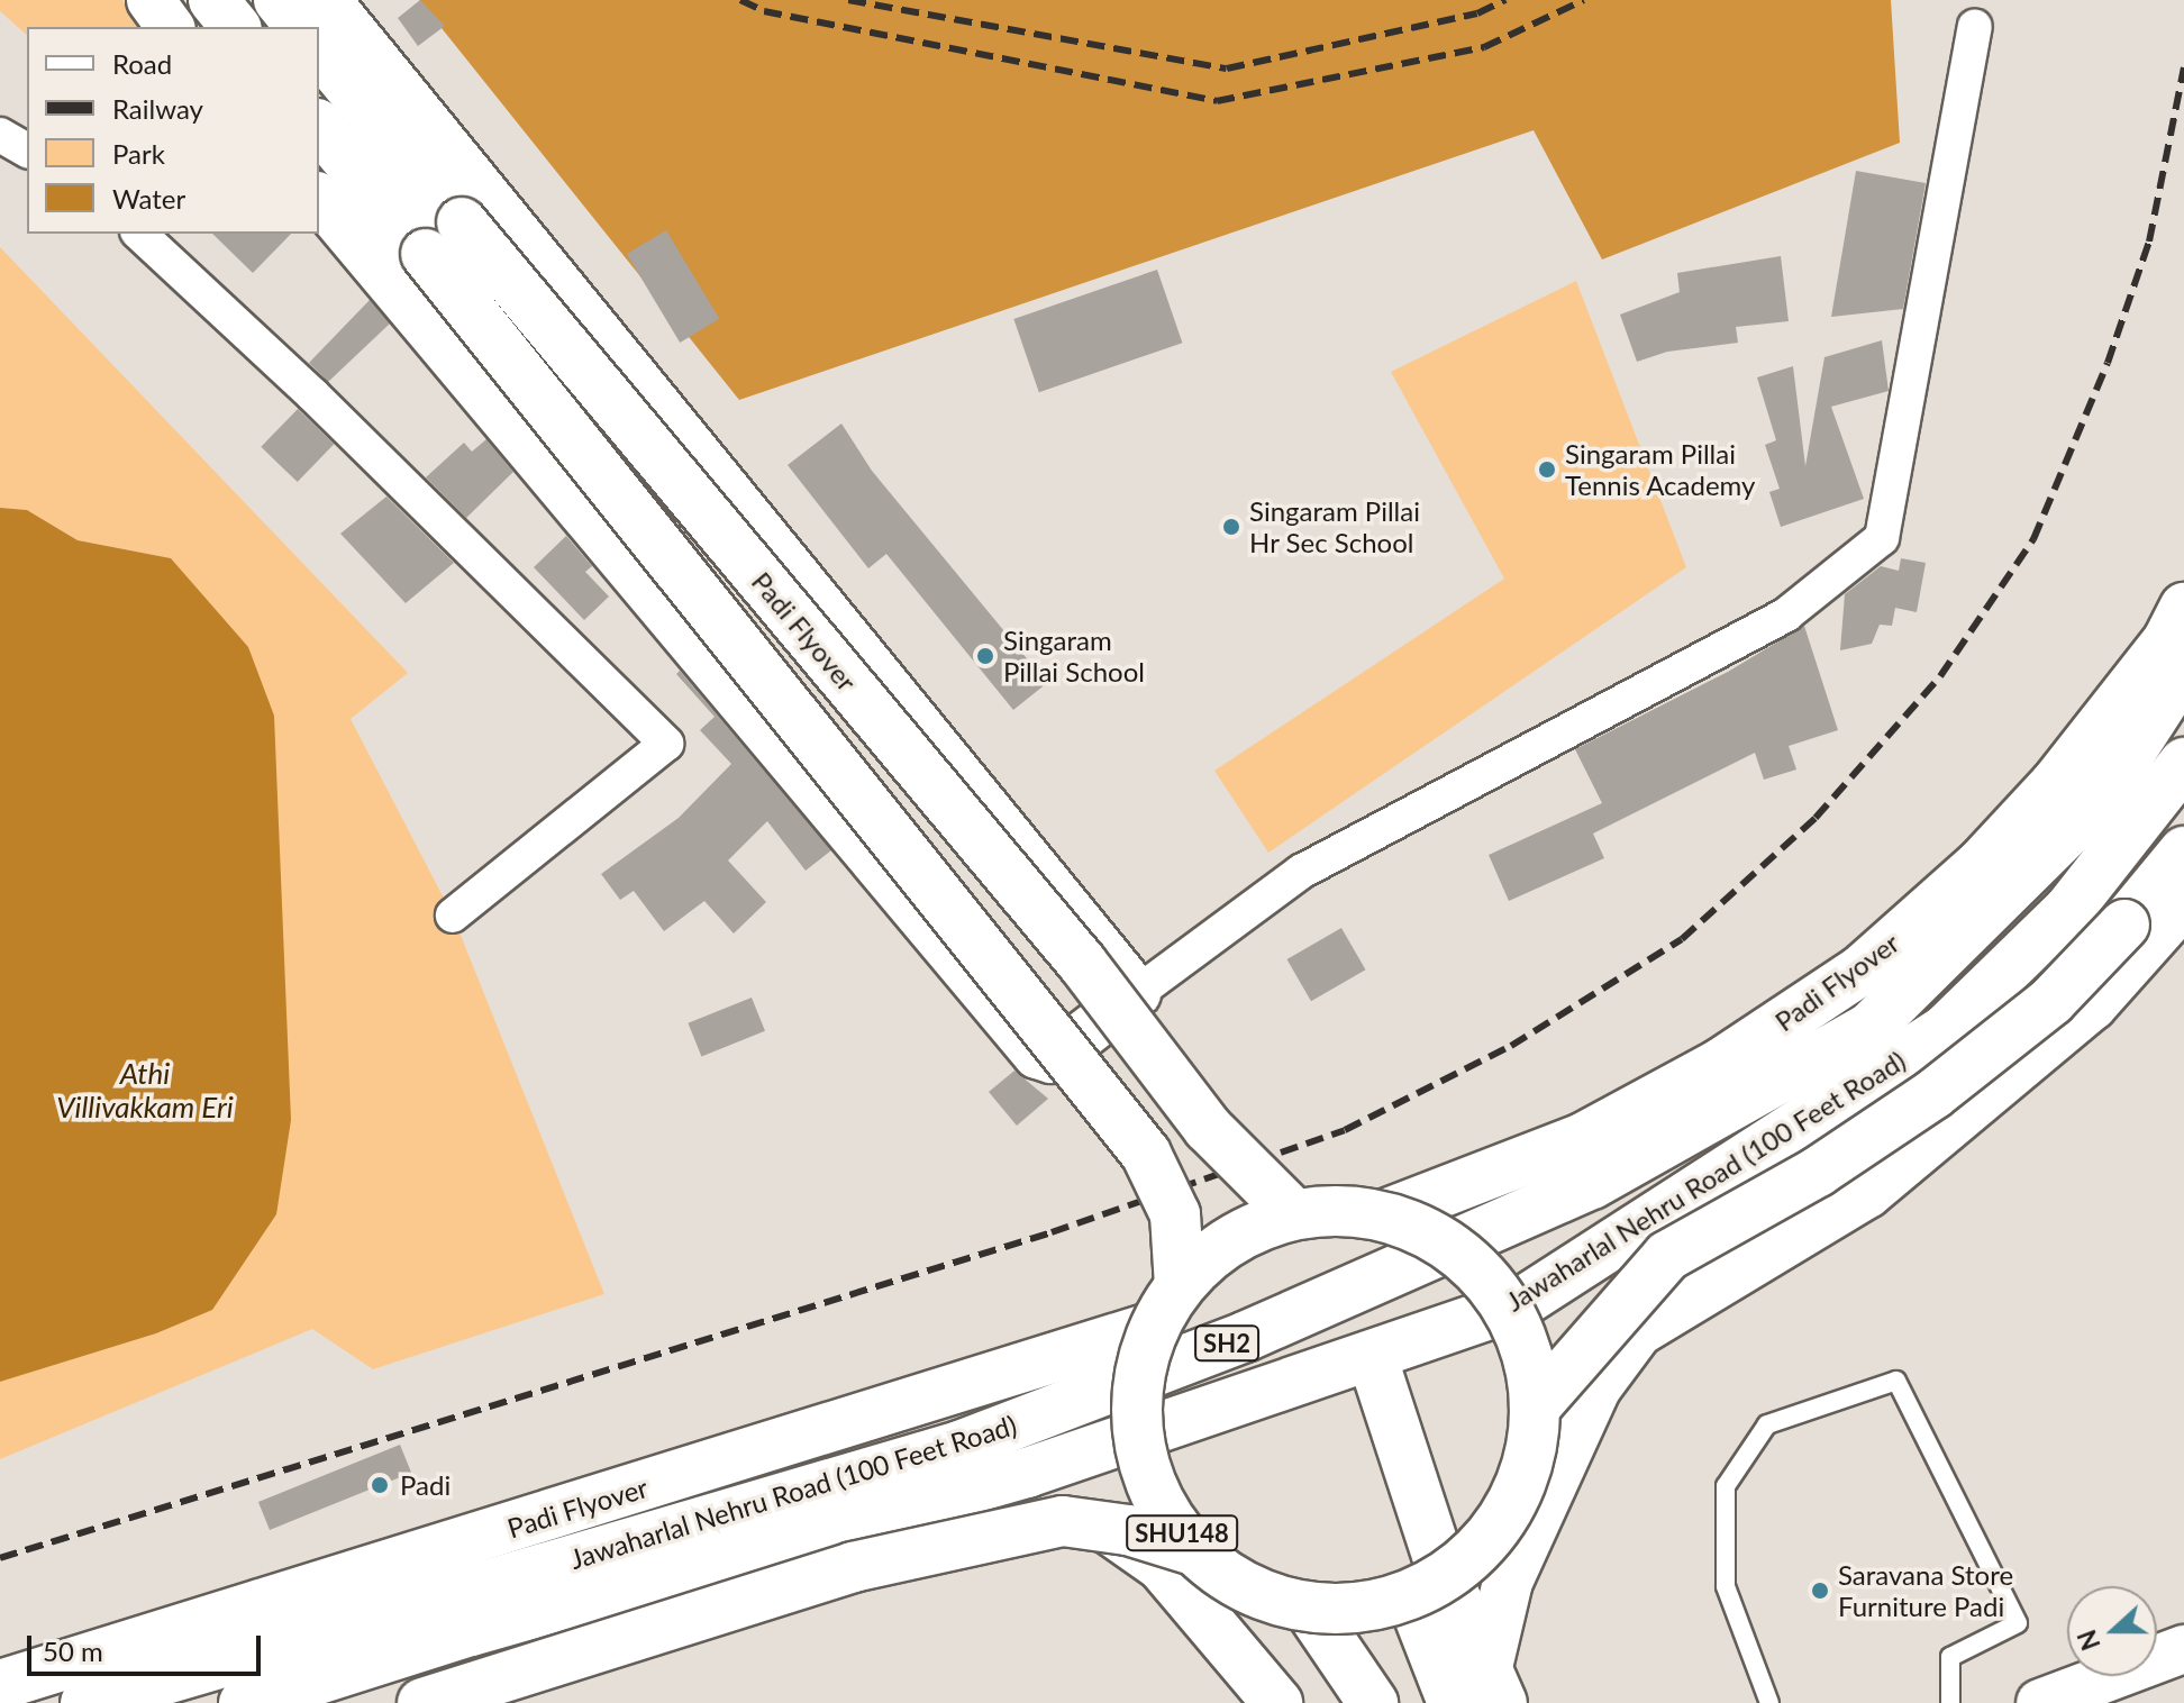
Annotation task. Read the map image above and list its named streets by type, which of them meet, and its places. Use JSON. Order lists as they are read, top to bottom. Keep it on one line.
{"streets":{"main road":["Padi Flyover","Jawaharlal Nehru Road (100 Feet Road)","SH2","SHU148"]},"water":["Athi Villivakkam Eri"],"places":["Singaram Pillai Tennis Academy","Singaram Pillai Hr Sec School","Singaram Pillai School","Padi","Saravana Store Furniture Padi"],"legend":["Road","Railway","Park","Water"],"scale_bar":"50 m","north":"left"}
